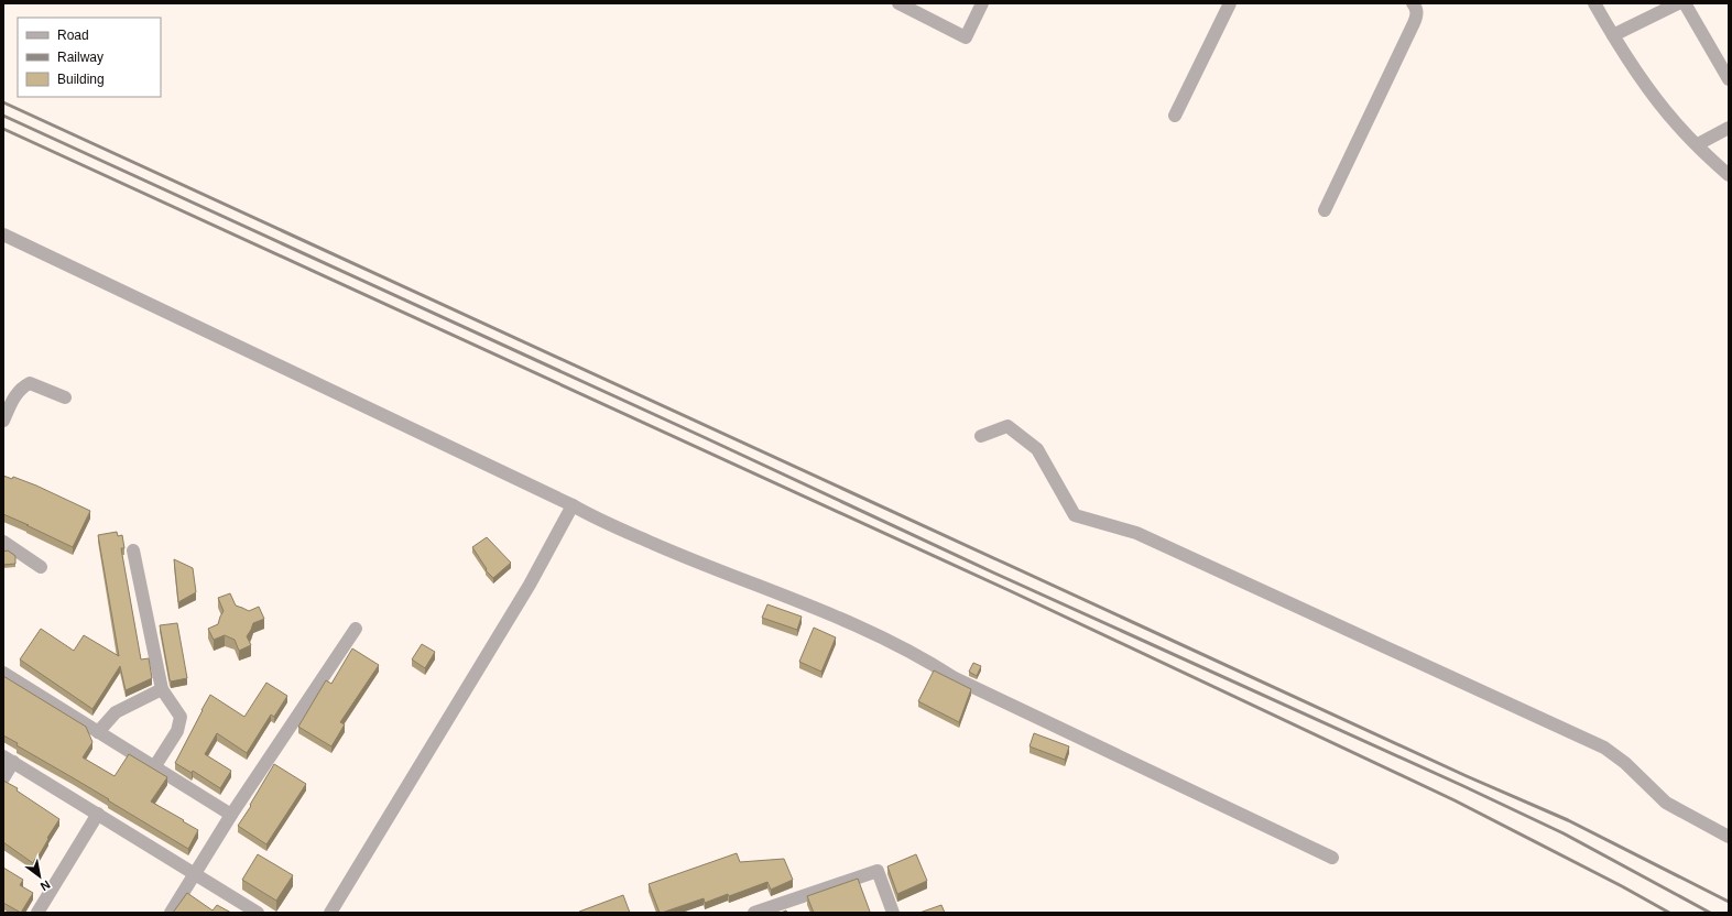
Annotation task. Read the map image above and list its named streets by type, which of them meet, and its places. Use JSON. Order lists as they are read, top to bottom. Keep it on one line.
{"legend":["Road","Railway","Building"],"north":"bottom right"}
